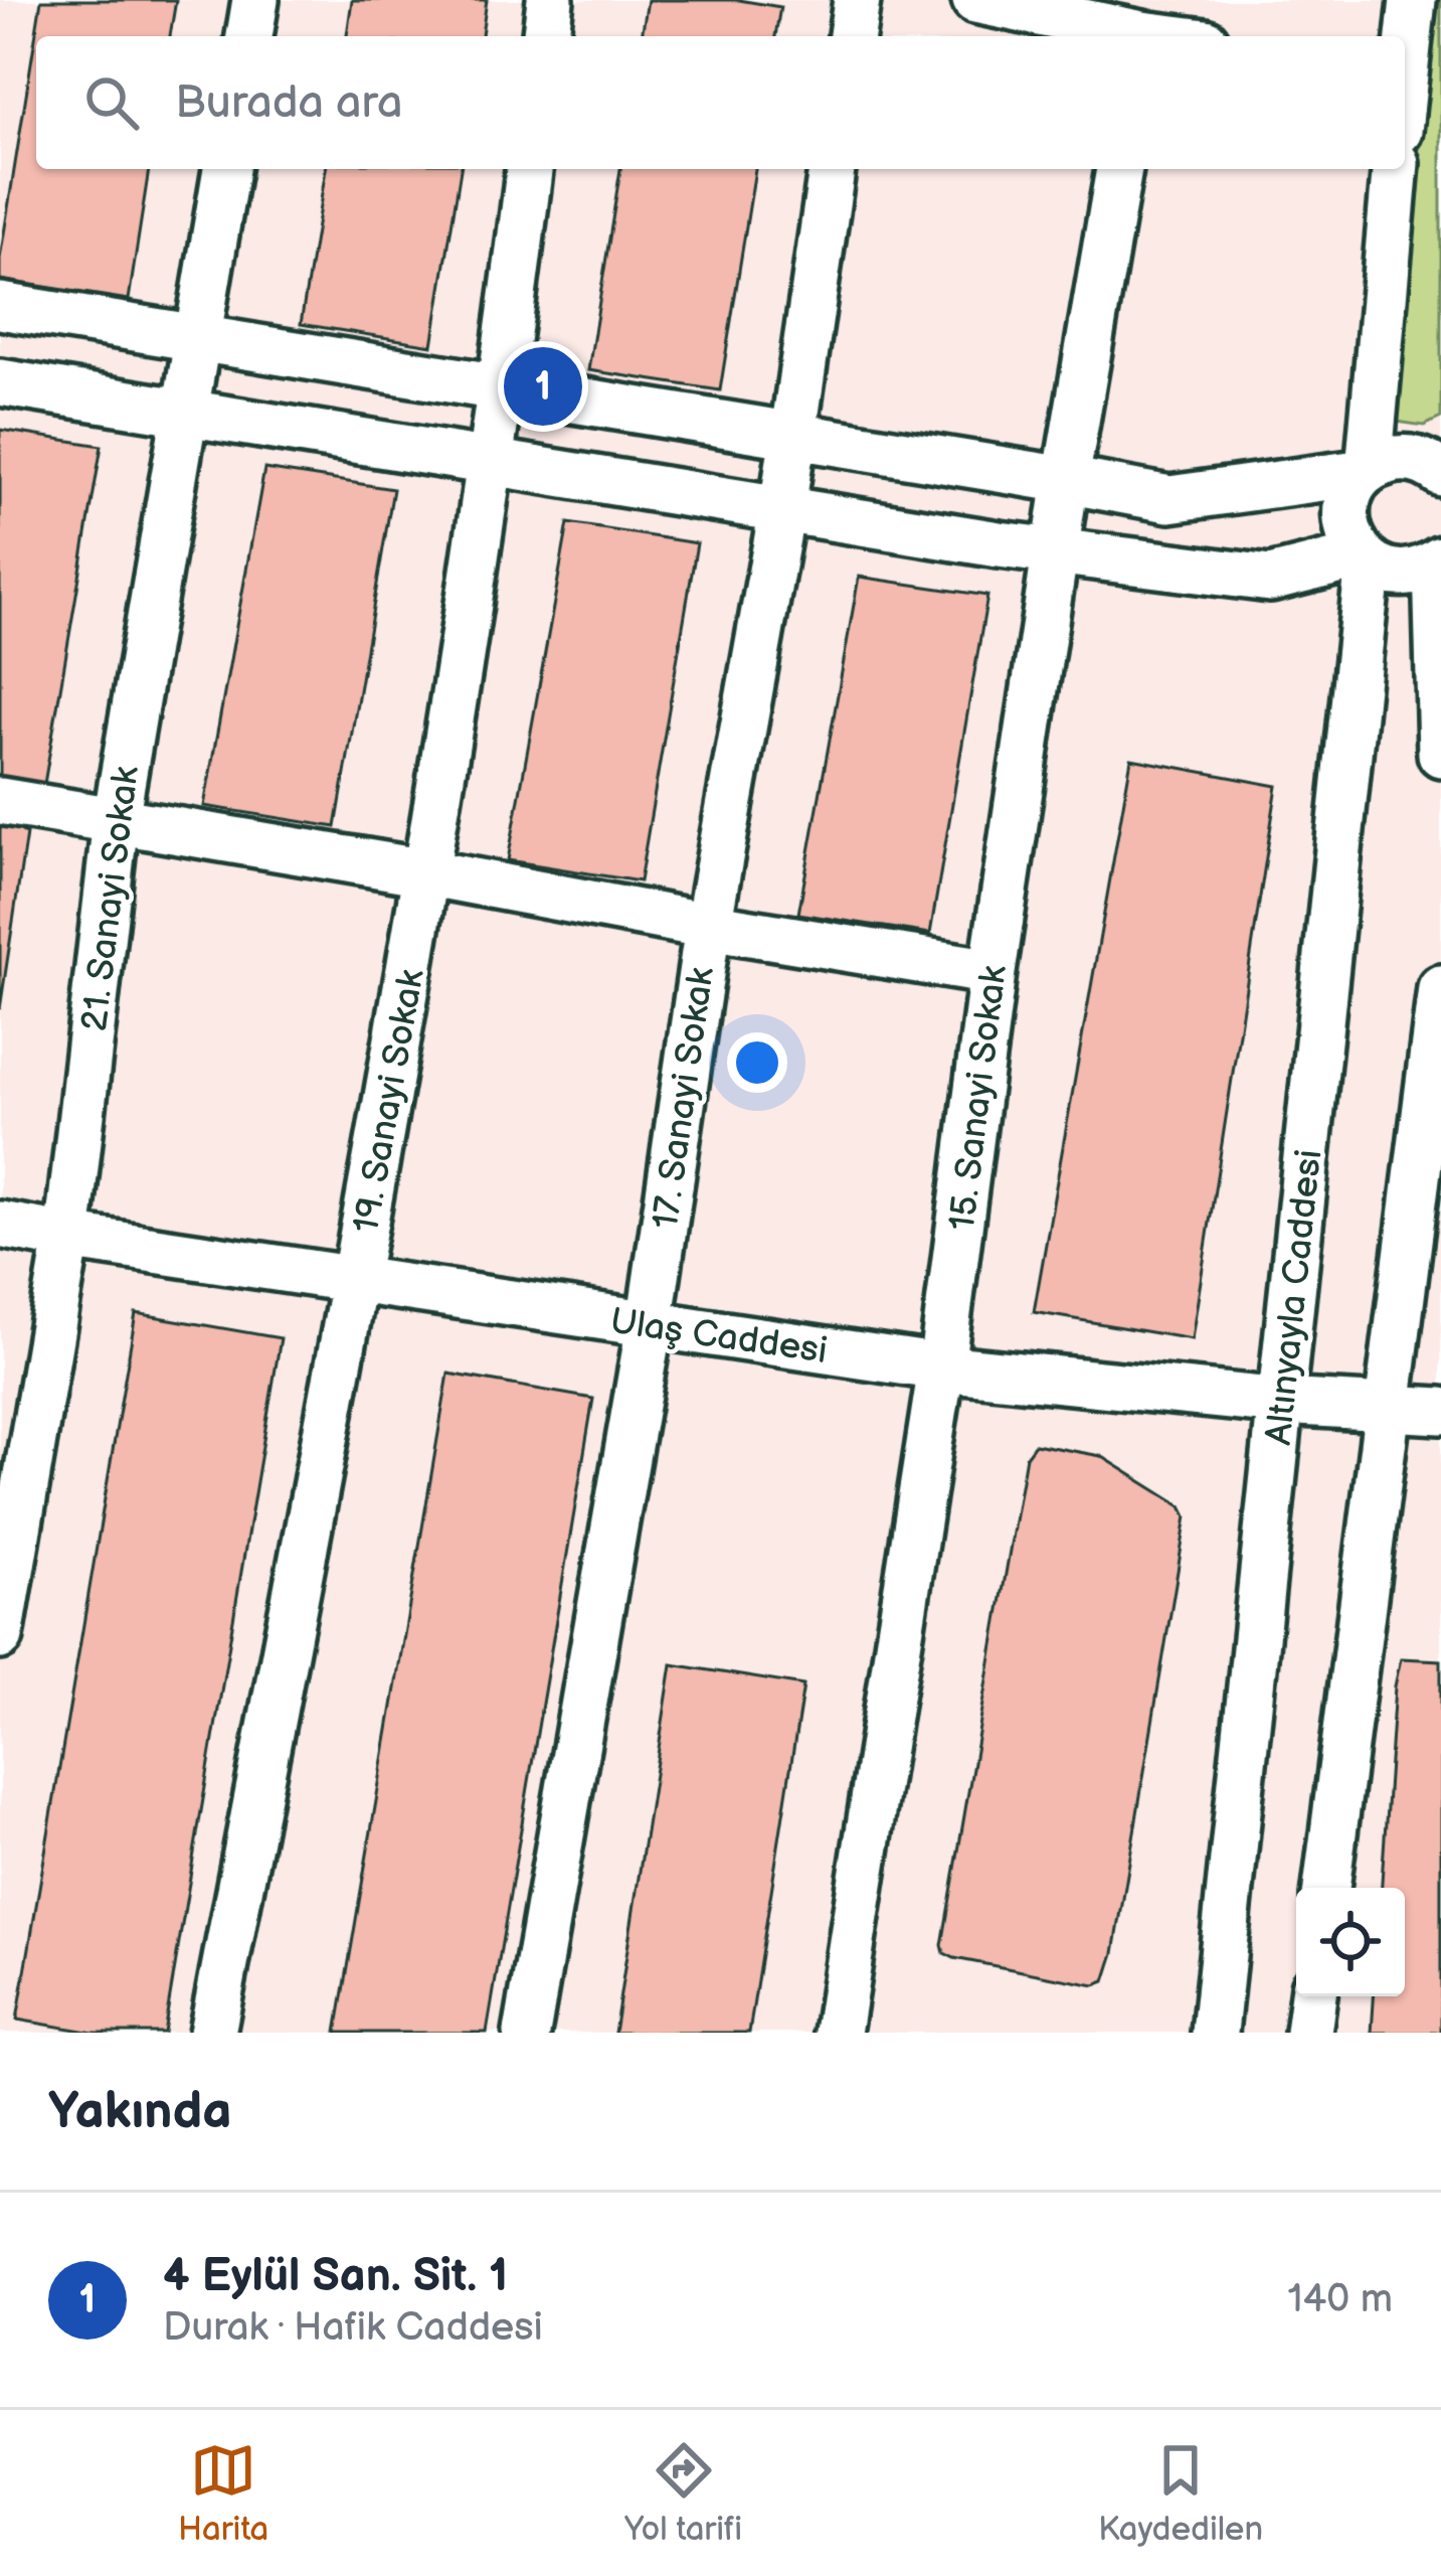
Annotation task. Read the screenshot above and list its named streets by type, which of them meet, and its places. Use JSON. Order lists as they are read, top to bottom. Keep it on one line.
{"streets":{"street":["21. Sanayi Sokak","17. Sanayi Sokak","15. Sanayi Sokak","19. Sanayi Sokak","Altınyayla Caddesi","Ulaş Caddesi"]},"crossings":[["21. Sanayi Sokak","Ulaş Caddesi"],["17. Sanayi Sokak","Ulaş Caddesi"],["15. Sanayi Sokak","Ulaş Caddesi"],["19. Sanayi Sokak","Ulaş Caddesi"],["Altınyayla Caddesi","Ulaş Caddesi"]],"page":{"search":"Burada ara","pins":"1","heading":"Yakında","list":[{"mark":"1","name":"4 Eylül San. Sit. 1","note":"Durak · Hafik Caddesi","value":"140 m"}],"nav":["Harita","Yol tarifi","Kaydedilen"]}}
